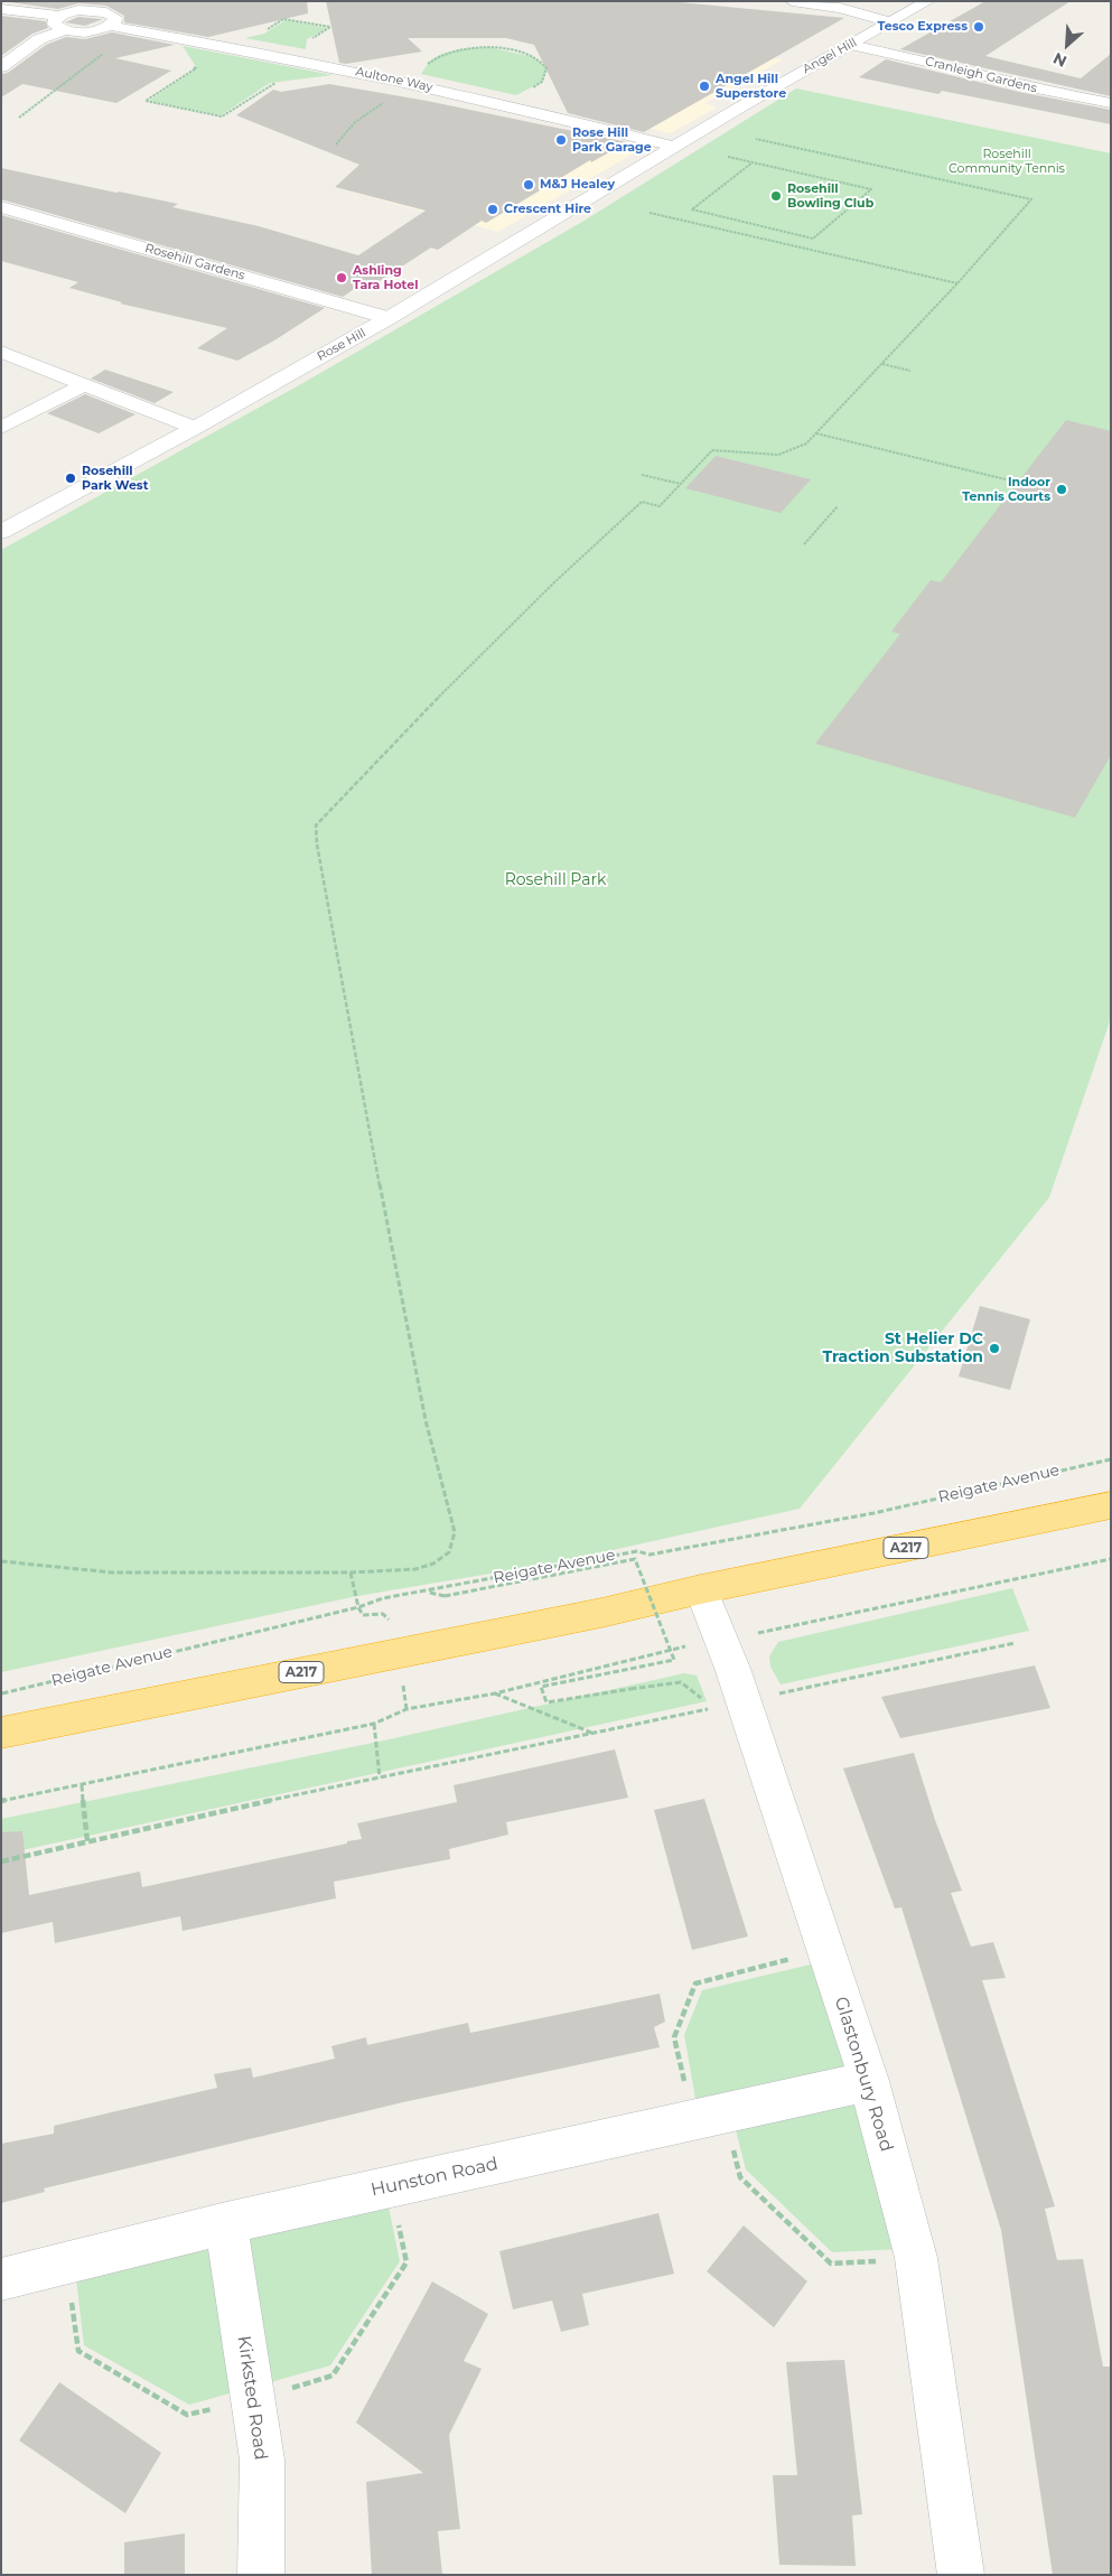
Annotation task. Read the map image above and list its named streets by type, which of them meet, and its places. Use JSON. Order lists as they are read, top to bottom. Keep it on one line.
{"streets":{"highway":["A217"],"street":["Angel Hill","Cranleigh Gardens","Aultone Way","Rosehill Gardens","Rose Hill","Glastonbury Road","Hunston Road","Kirksted Road"],"path":["Reigate Avenue"]},"crossings":[["Angel Hill","Cranleigh Gardens"],["Angel Hill","Aultone Way"],["Angel Hill","Rose Hill"],["Aultone Way","Rose Hill"],["Rosehill Gardens","Rose Hill"],["A217","Glastonbury Road"],["Glastonbury Road","Hunston Road"],["Hunston Road","Kirksted Road"]],"parks":["Rosehill Community Tennis","Rosehill Park"],"places":["Tesco Express","Angel Hill Superstore","Rose Hill Park Garage","M&J Healey","Rosehill Bowling Club","Crescent Hire","Ashling Tara Hotel","Rosehill Park West","Indoor Tennis Courts","St Helier DC Traction Substation"],"north":"bottom left"}
